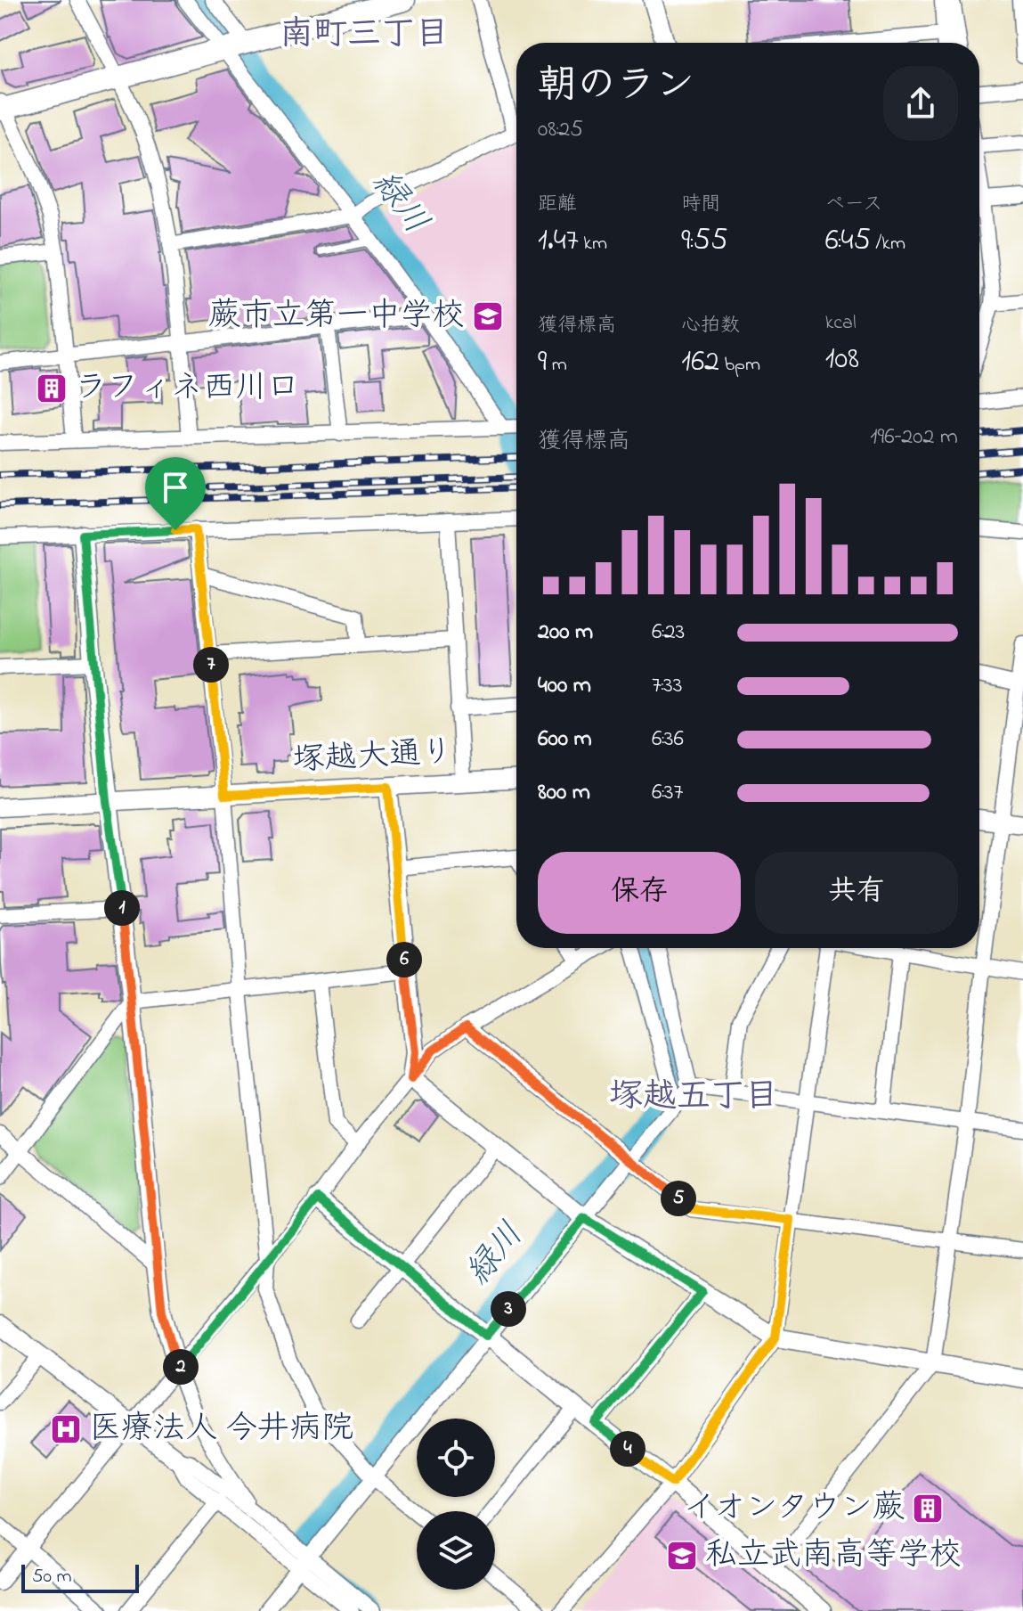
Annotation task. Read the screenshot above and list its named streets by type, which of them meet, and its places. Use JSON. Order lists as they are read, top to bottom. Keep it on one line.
{"streets":{"street":["塚越大通り"]},"districts":["南町三丁目","塚越五丁目"],"water":["緑川"],"places":{"school or university":["蕨市立第一中学校","私立武南高等学校"],"building":["ラフィネ西川口","イオンタウン蕨"],"hospital":["医療法人 今井病院"]},"scale_bar":"50 m","page":{"heading":["朝のラン","08:25"],"stats":[["距離","1.47 km"],["時間","9:55"],["ペース","6:45 /km"],["獲得標高","9 m"],["心拍数","162 bpm"],["kcal","108"]],"chart":["獲得標高","196–202 m"],"list":[{"name":"200 m","note":"6:23"},{"name":"400 m","note":"7:33"},{"name":"600 m","note":"6:36"},{"name":"800 m","note":"6:37"}],"pins":["7","1","6","5","3","2","4"],"buttons":["保存","共有"],"scale":"50 m"}}
